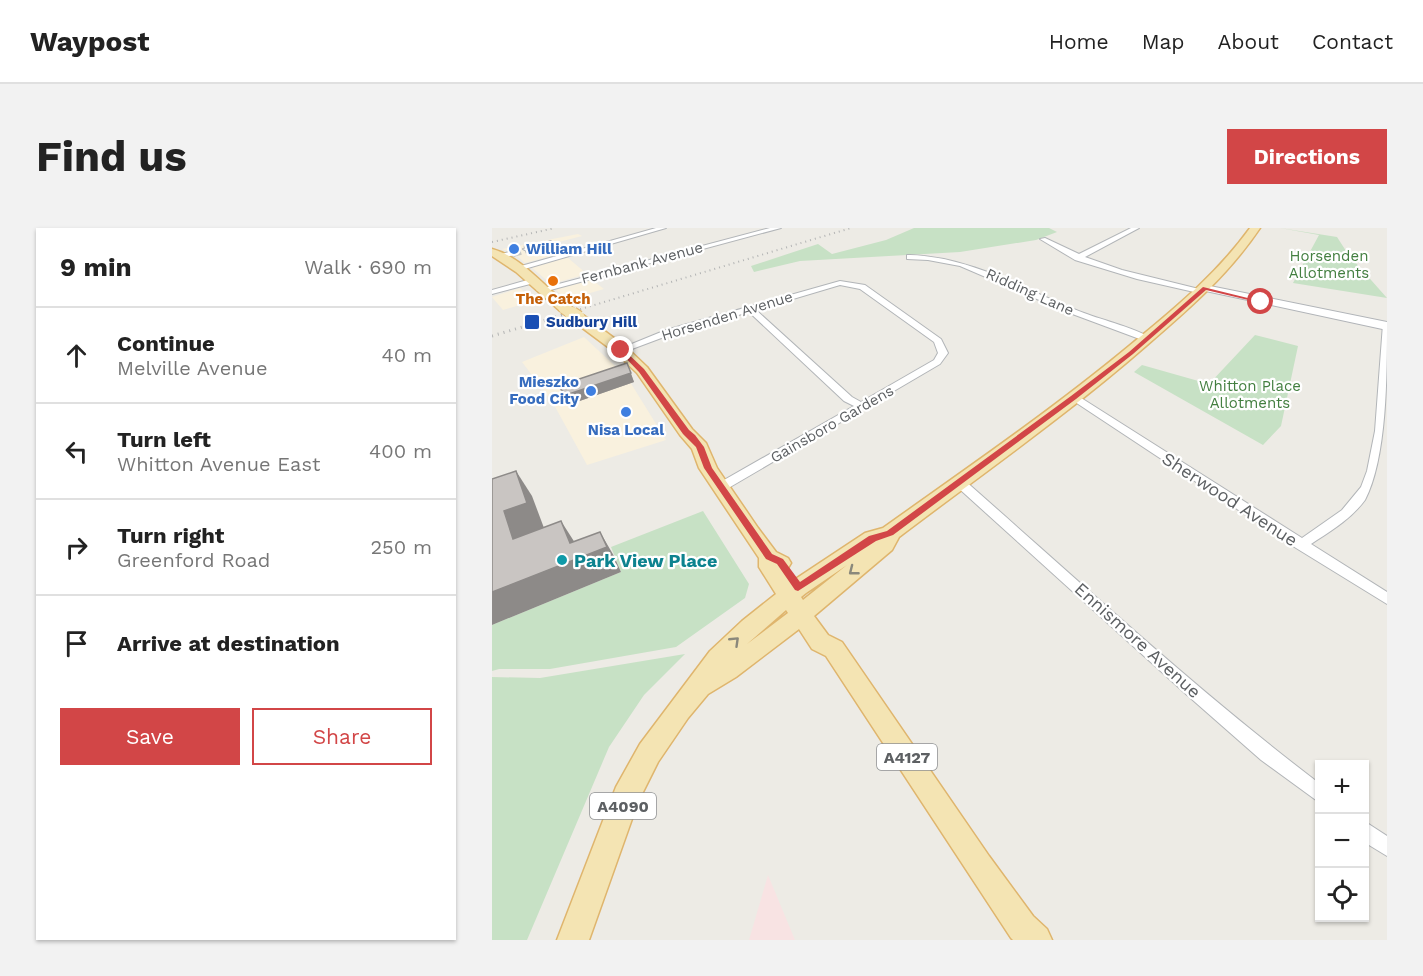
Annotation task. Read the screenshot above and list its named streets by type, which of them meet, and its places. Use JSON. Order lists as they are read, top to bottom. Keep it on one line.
{"streets":{"main road":["A4127","A4090"],"street":["Fernbank Avenue","Ridding Lane","Horsenden Avenue","Gainsboro Gardens","Sherwood Avenue","Ennismore Avenue"]},"crossings":[["Fernbank Avenue","A4127"],["Ridding Lane","A4090"],["Horsenden Avenue","Gainsboro Gardens"],["Horsenden Avenue","A4127"],["Gainsboro Gardens","A4127"],["Sherwood Avenue","A4090"],["Ennismore Avenue","A4090"],["A4127","A4090"]],"parks":["Horsenden Allotments","Whitton Place Allotments"],"places":{"other":["William Hill","The Catch","Mieszko Food City","Nisa Local","Park View Place"],"transit":["Sudbury Hill"]},"page":{"header":"Waypost","nav":["Home","Map","About","Contact"],"buttons":["Directions",["Save","Share"]],"title":"Find us","heading":["9 min","Walk · 690 m"],"list":[["Continue","Melville Avenue","40 m"],["Turn left","Whitton Avenue East","400 m"],["Turn right","Greenford Road","250 m"],"Arrive at destination"],"map_buttons":["+","−"]}}
